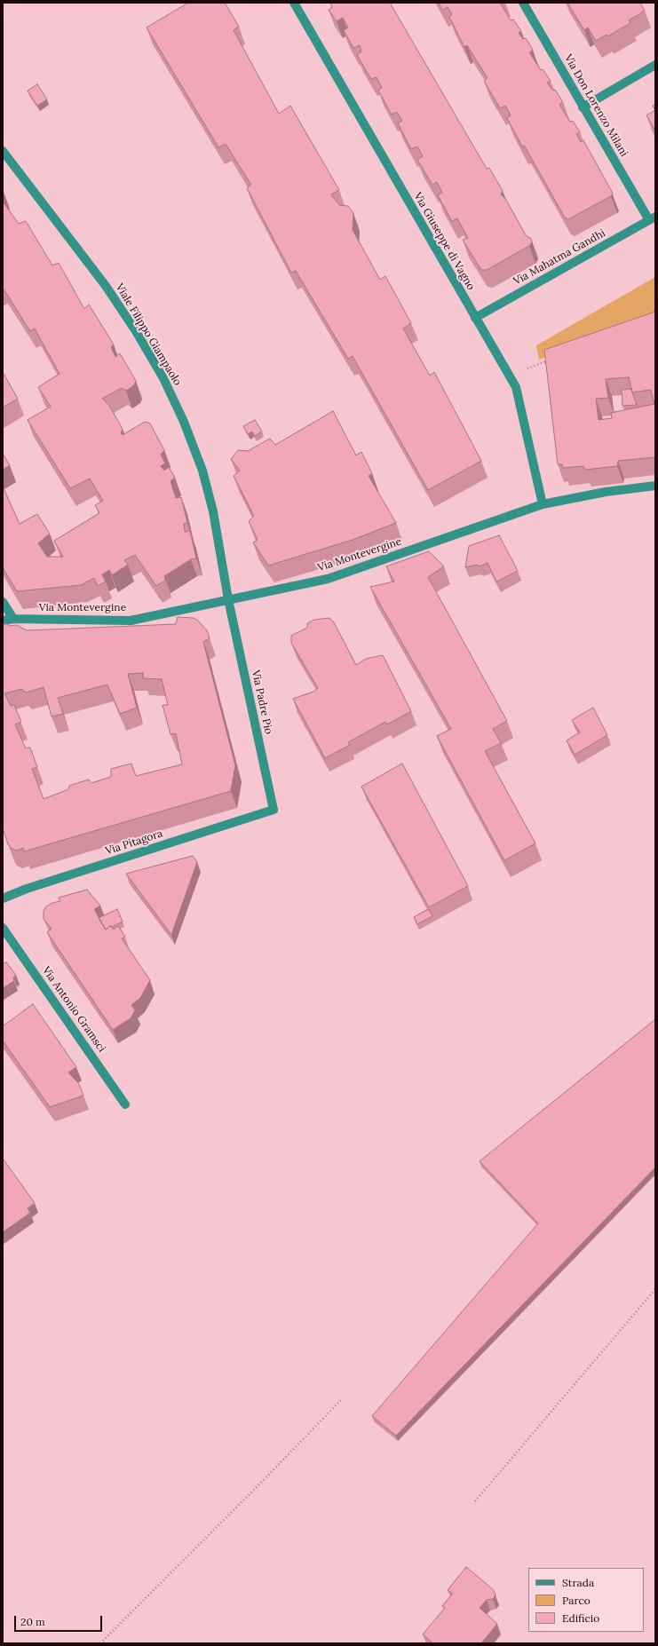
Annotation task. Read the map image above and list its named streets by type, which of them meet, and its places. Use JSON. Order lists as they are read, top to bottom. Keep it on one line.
{"streets":{"street":["Via Don Lorenzo Milani","Via Giuseppe di Vagno","Via Mahatma Gandhi","Viale Filippo Giampaolo","Via Montevergine","Via Padre Pio","Via Pitagora","Via Antonio Gramsci"]},"crossings":[["Via Don Lorenzo Milani","Via Mahatma Gandhi"],["Via Giuseppe di Vagno","Via Mahatma Gandhi"],["Via Giuseppe di Vagno","Via Montevergine"],["Viale Filippo Giampaolo","Via Montevergine"],["Viale Filippo Giampaolo","Via Padre Pio"],["Via Montevergine","Via Padre Pio"],["Via Padre Pio","Via Pitagora"]],"legend":["Strada","Parco","Edificio"],"scale_bar":"20 m"}
